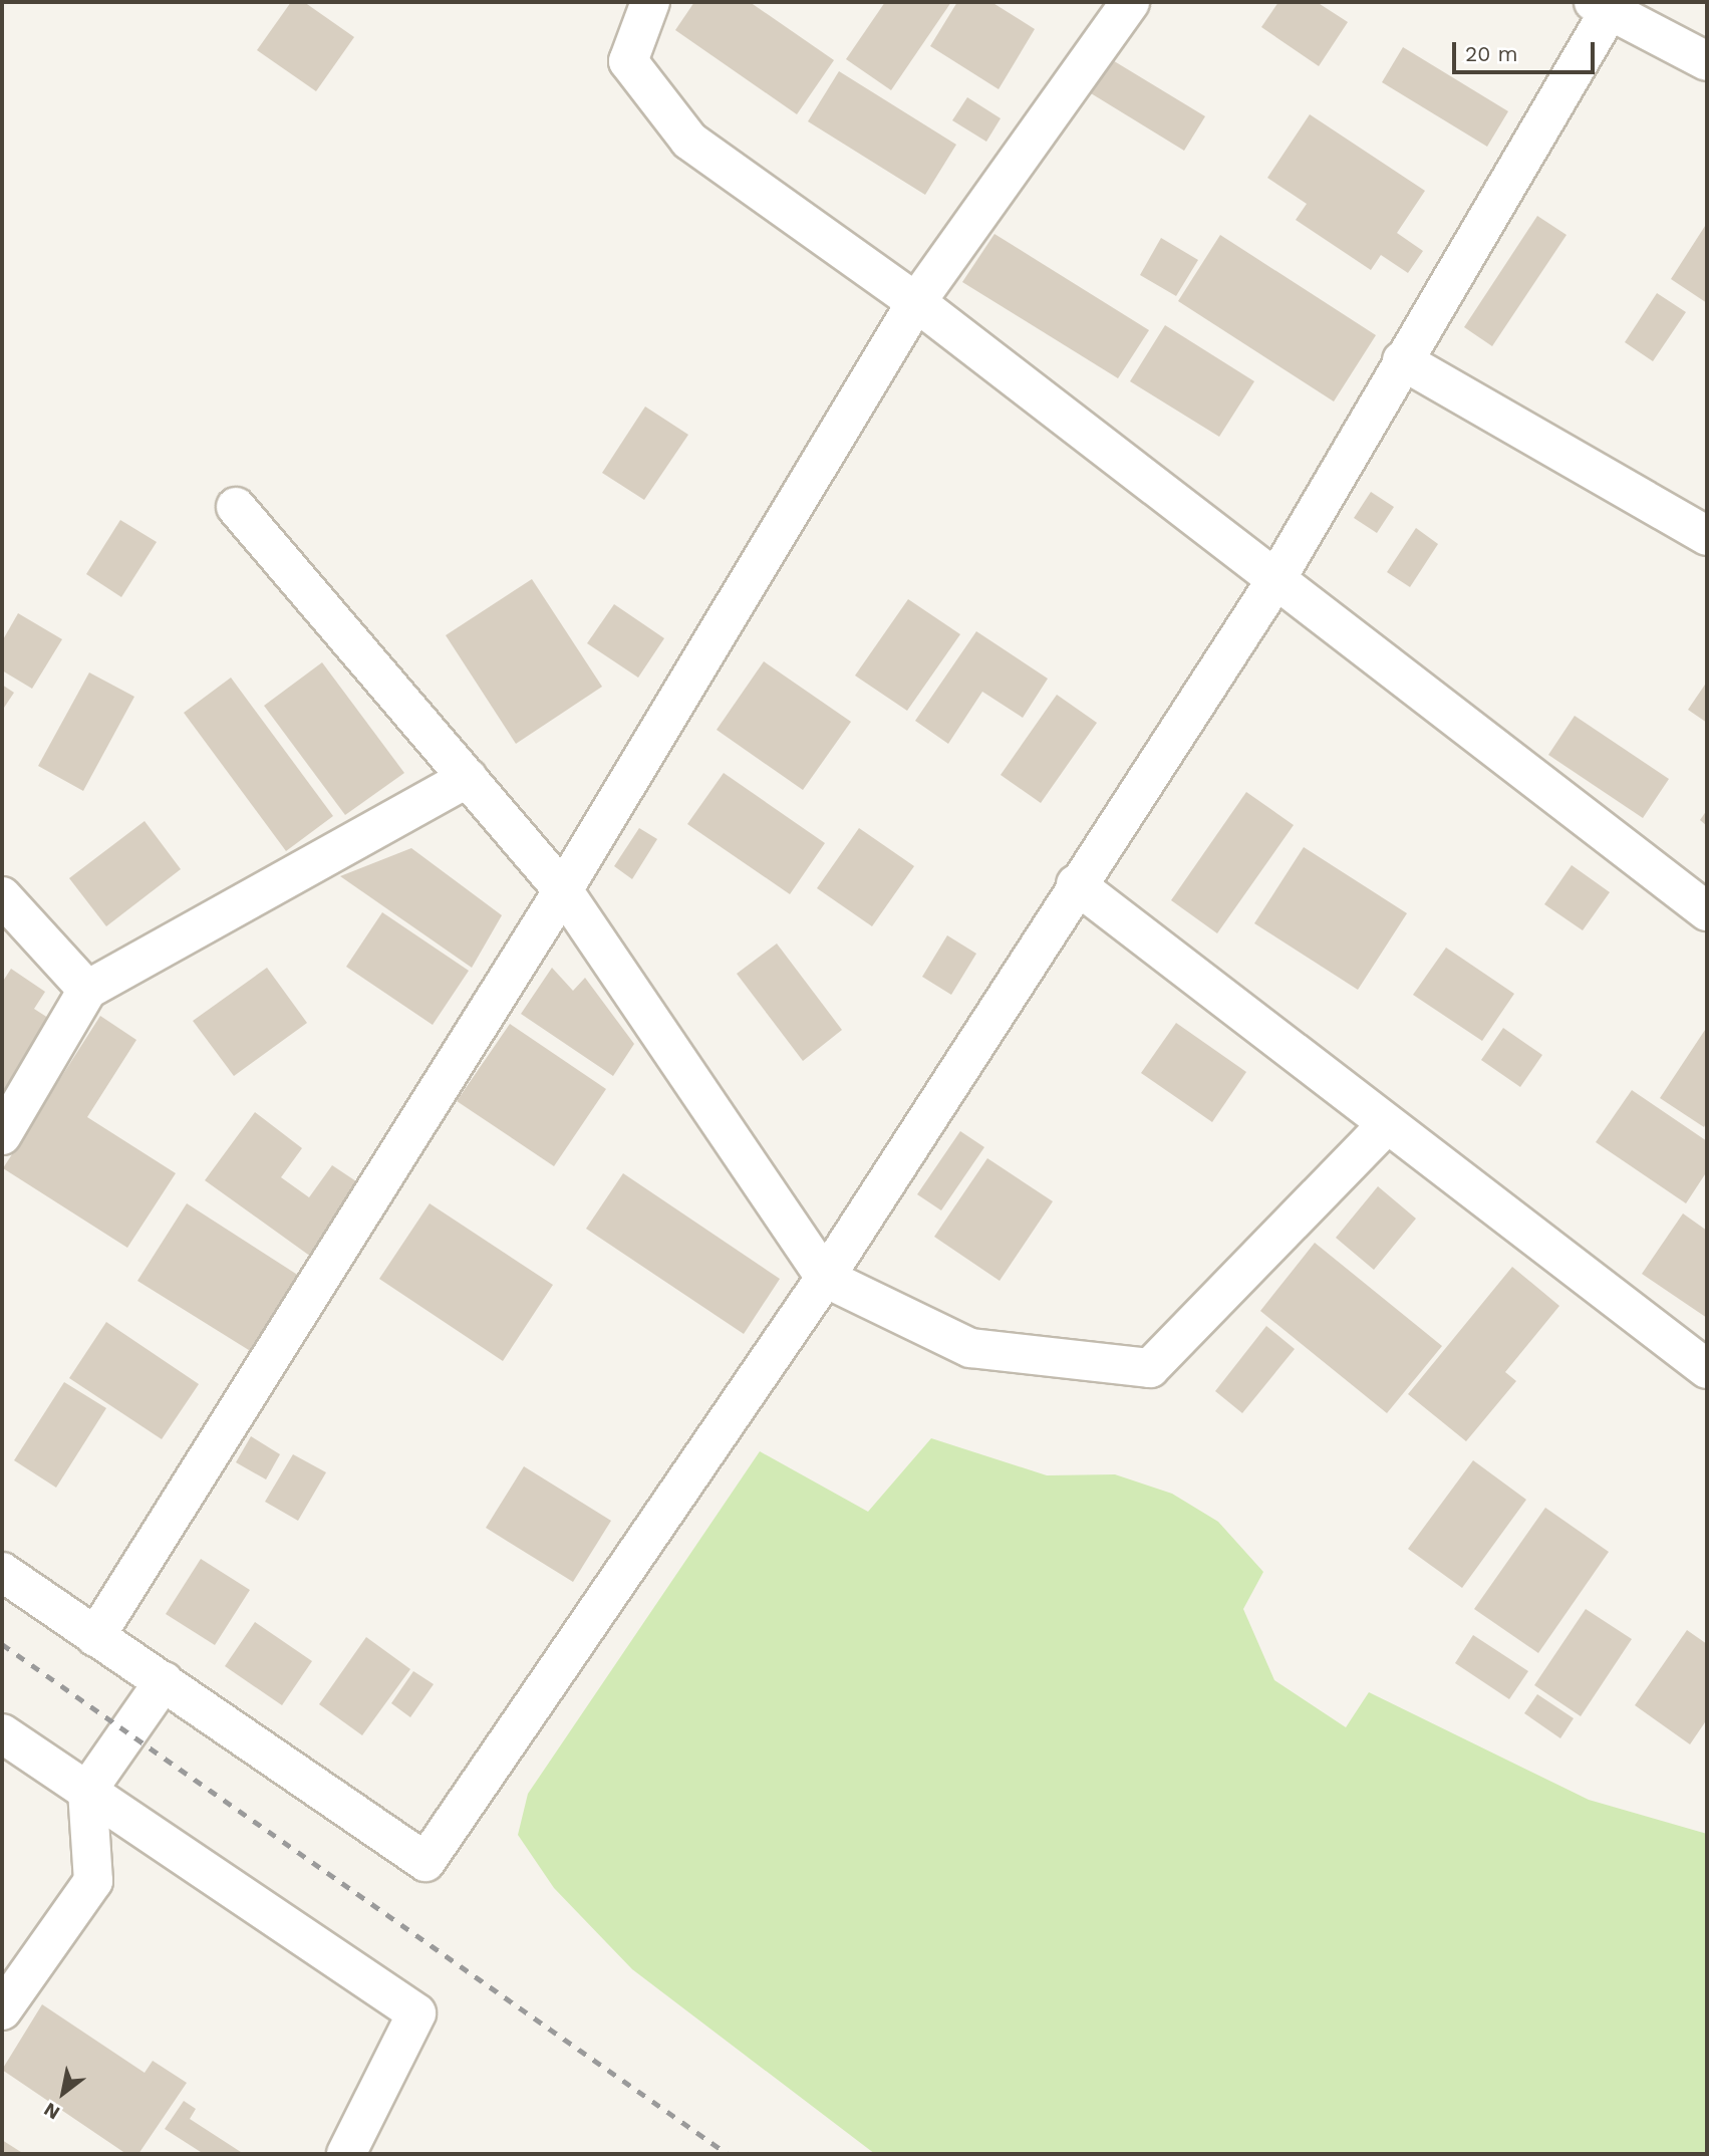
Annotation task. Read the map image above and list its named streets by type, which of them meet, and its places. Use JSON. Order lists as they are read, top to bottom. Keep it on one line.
{"scale_bar":"20 m","north":"bottom left"}
